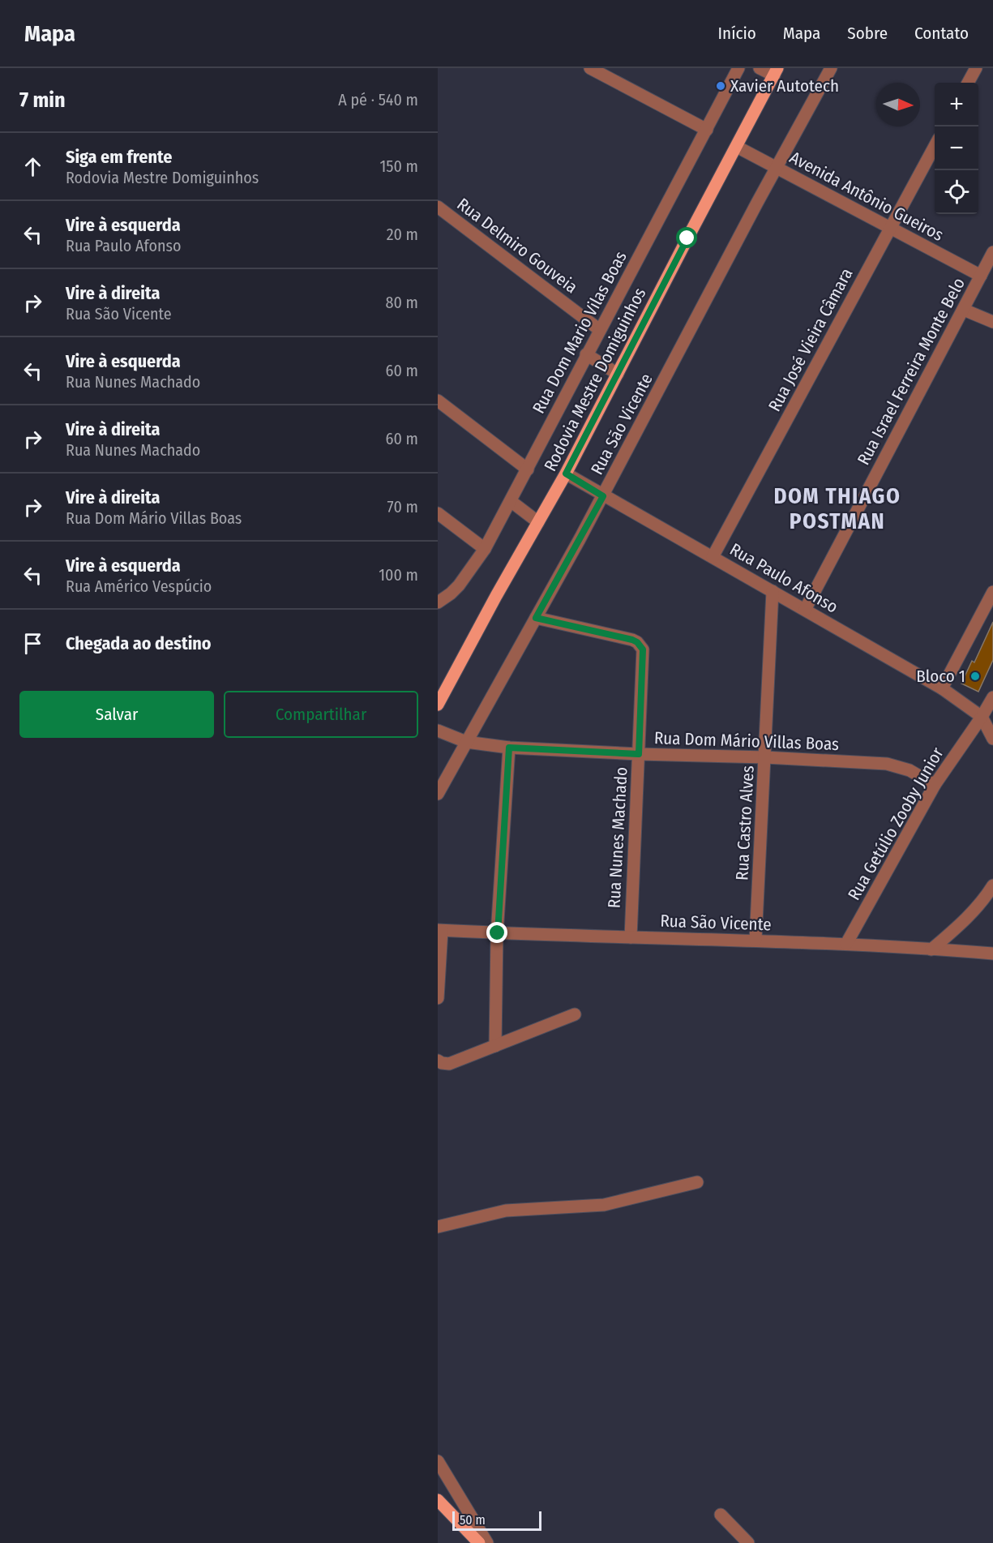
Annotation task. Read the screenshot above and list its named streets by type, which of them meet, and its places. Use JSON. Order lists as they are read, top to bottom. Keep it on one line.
{"streets":{"main road":["Rodovia Mestre Domiguinhos"],"street":["Avenida Antônio Gueiros","Rua Delmiro Gouveia","Rua Dom Mario Vilas Boas","Rua José Vieira Câmara","Rua Israel Ferreira Monte Belo","Rua São Vicente","Rua Paulo Afonso","Rua Dom Mário Villas Boas","Rua Castro Alves","Rua Getúlio Zooby Junior","Rua Nunes Machado"]},"crossings":[["Avenida Antônio Gueiros","Rua José Vieira Câmara"],["Avenida Antônio Gueiros","Rua Israel Ferreira Monte Belo"],["Avenida Antônio Gueiros","Rodovia Mestre Domiguinhos"],["Avenida Antônio Gueiros","Rua São Vicente"],["Rua Delmiro Gouveia","Rua Dom Mario Vilas Boas"],["Rua José Vieira Câmara","Rua Paulo Afonso"],["Rua Israel Ferreira Monte Belo","Rua Paulo Afonso"],["Rodovia Mestre Domiguinhos","Rua Paulo Afonso"],["Rua São Vicente","Rua Paulo Afonso"],["Rua São Vicente","Rua Dom Mário Villas Boas"],["Rua São Vicente","Rua Castro Alves"],["Rua São Vicente","Rua Getúlio Zooby Junior"],["Rua São Vicente","Rua Nunes Machado"],["Rua Paulo Afonso","Rua Castro Alves"],["Rua Paulo Afonso","Rua Getúlio Zooby Junior"],["Rua Dom Mário Villas Boas","Rua Castro Alves"],["Rua Dom Mário Villas Boas","Rua Getúlio Zooby Junior"],["Rua Dom Mário Villas Boas","Rua Nunes Machado"]],"districts":["DOM THIAGO POSTMAN"],"places":["Xavier Autotech","Bloco 1"],"scale_bar":"50 m","north":"right","page":{"header":"Mapa","nav":["Início","Mapa","Sobre","Contato"],"heading":["7 min","A pé · 540 m"],"map_buttons":["+","−"],"list":[["Siga em frente","Rodovia Mestre Domiguinhos","150 m"],["Vire à esquerda","Rua Paulo Afonso","20 m"],["Vire à direita","Rua São Vicente","80 m"],["Vire à esquerda","Rua Nunes Machado","60 m"],["Vire à direita","Rua Nunes Machado","60 m"],["Vire à direita","Rua Dom Mário Villas Boas","70 m"],["Vire à esquerda","Rua Américo Vespúcio","100 m"],"Chegada ao destino"],"buttons":["Salvar","Compartilhar"],"scale":"50 m"}}
